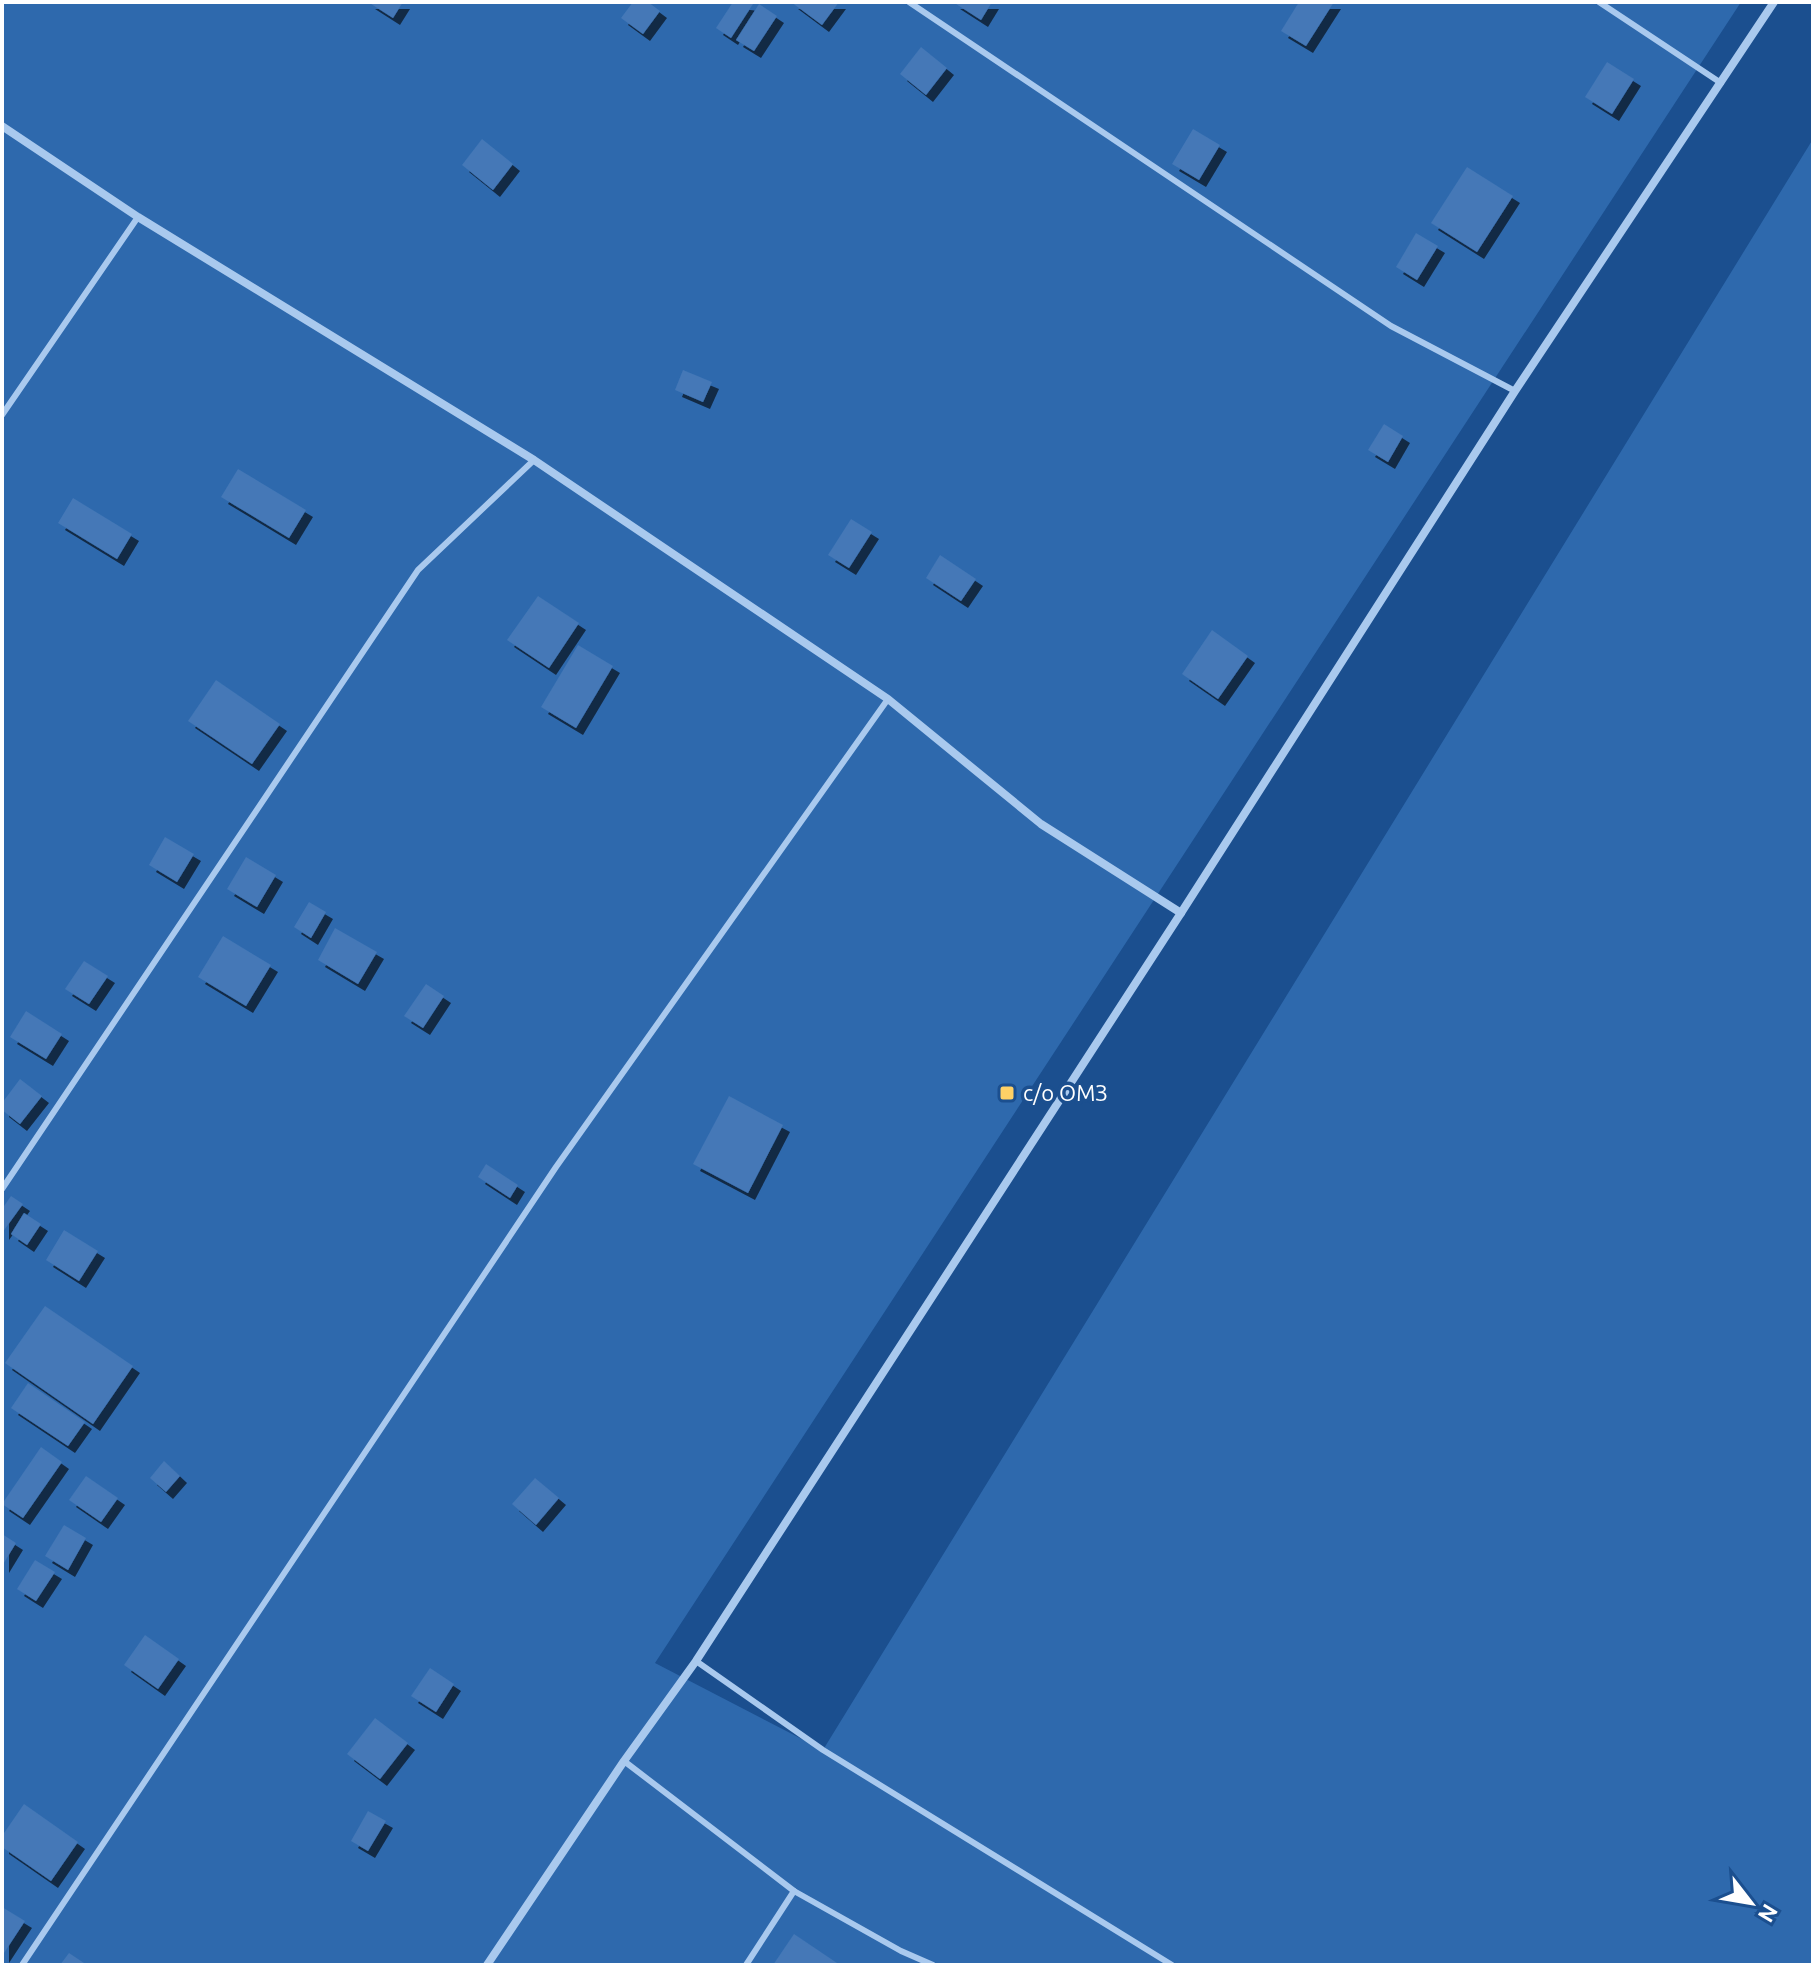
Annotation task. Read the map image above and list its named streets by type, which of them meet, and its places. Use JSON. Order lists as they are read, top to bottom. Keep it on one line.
{"places":{"transit":["с/о ОМЗ"]},"north":"bottom right"}
